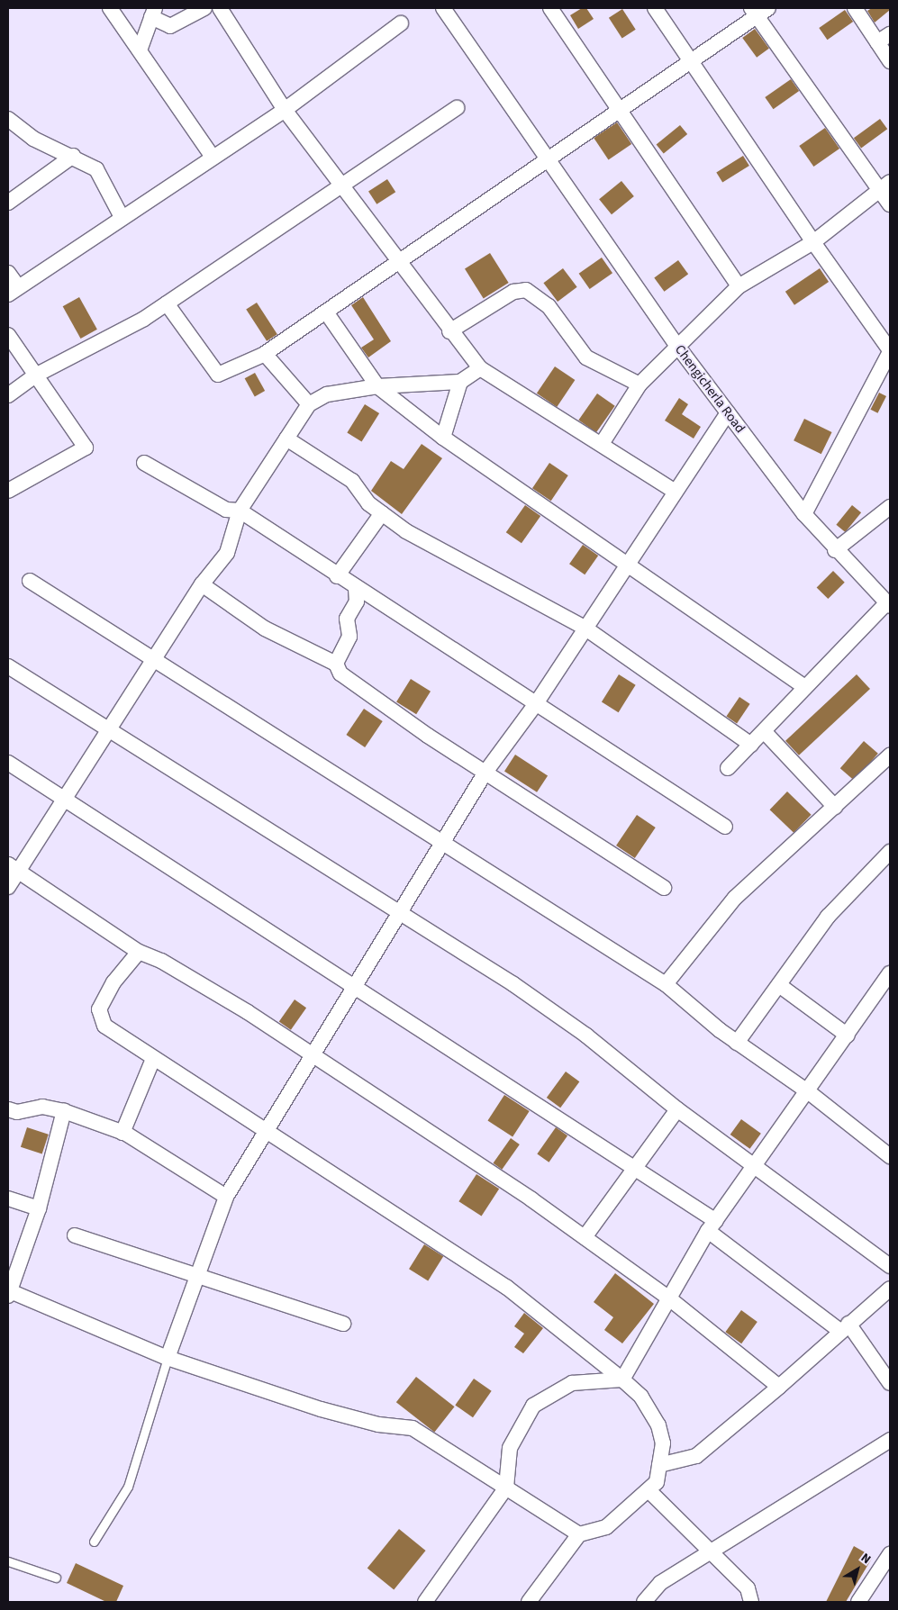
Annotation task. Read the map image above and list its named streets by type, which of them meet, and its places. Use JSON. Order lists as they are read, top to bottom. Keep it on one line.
{"streets":{"street":["Chengicherla Road"]},"north":"top right"}
